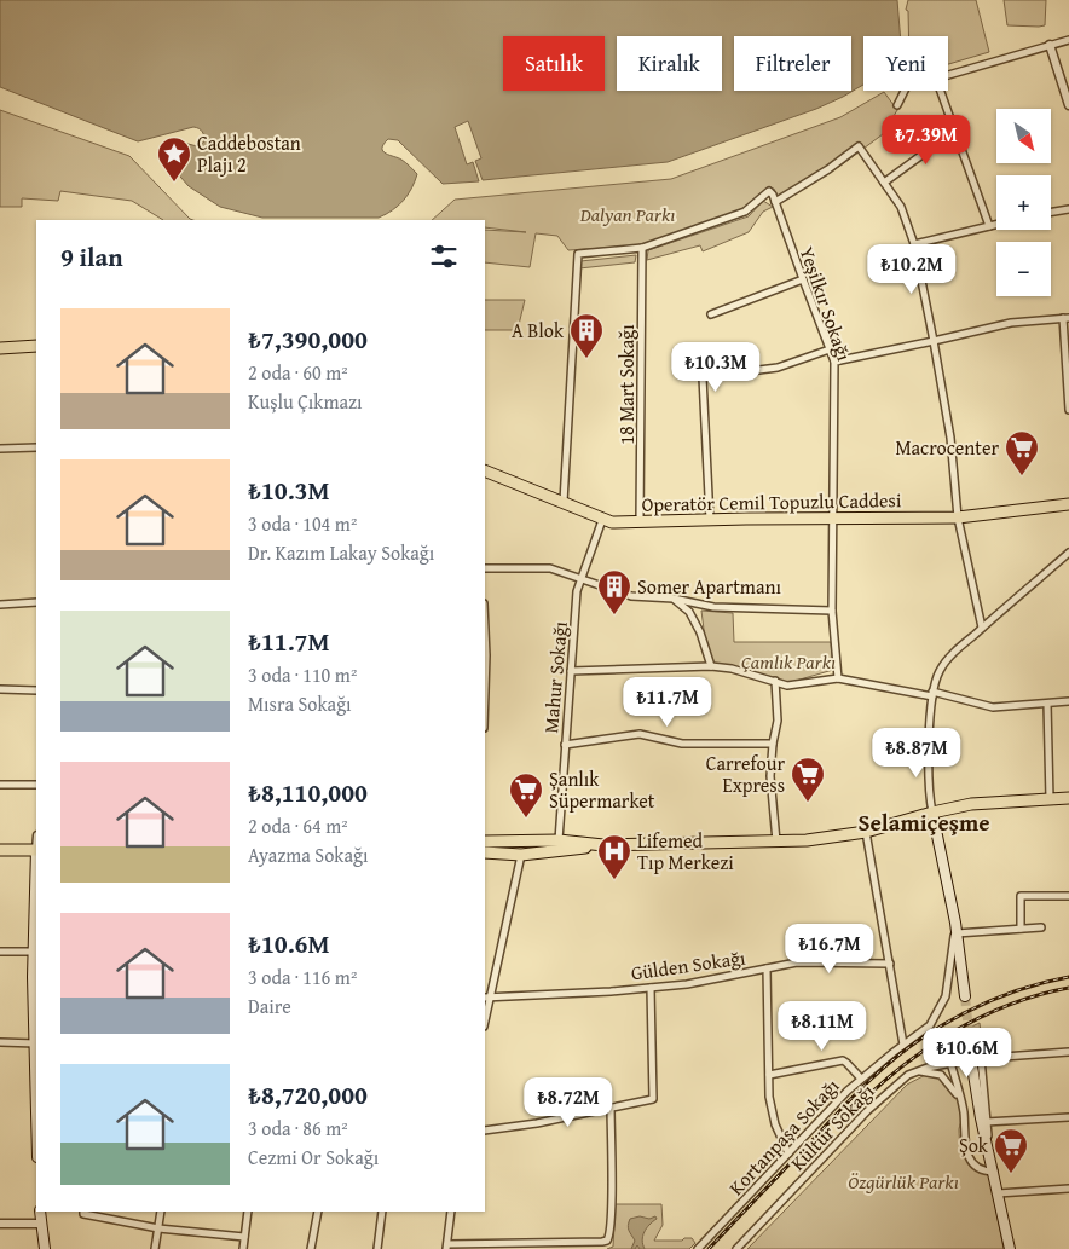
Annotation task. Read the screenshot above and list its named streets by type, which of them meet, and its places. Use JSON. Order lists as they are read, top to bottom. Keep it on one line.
{"streets":{"main road":["Operatör Cemil Topuzlu Caddesi"],"street":["Yeşilkır Sokağı","18 Mart Sokağı","Mahur Sokağı","Gülden Sokağı","Kültür Sokağı","Kortanpaşa Sokağı"]},"crossings":[["Yeşilkır Sokağı","Operatör Cemil Topuzlu Caddesi"],["18 Mart Sokağı","Operatör Cemil Topuzlu Caddesi"],["Operatör Cemil Topuzlu Caddesi","Mahur Sokağı"]],"districts":["Selamiçeşme"],"parks":["Dalyan Parkı","Çamlık Parkı","Özgürlük Parkı"],"places":{"place":["Caddebostan Plajı 2"],"building":["A Blok","Somer Apartmanı"],"supermarket":["Macrocenter","Carrefour Express","Şanlık Süpermarket","Şok"],"hospital":["Lifemed Tıp Merkezi"]},"north":"bottom right","page":{"chip":["Satılık","Kiralık","Filtreler","Yeni"],"map_buttons":["+","−"],"price":["₺7.39M","₺10.2M","₺10.3M","₺11.7M","₺8.87M","₺16.7M","₺8.11M","₺10.6M","₺8.72M"],"heading":"9 ilan","list":[{"name":"₺7,390,000","note":"2 oda · 60 m² · Kuşlu Çıkmazı"},{"name":"₺10.3M","note":"3 oda · 104 m² · Dr. Kazım Lakay Sokağı"},{"name":"₺11.7M","note":"3 oda · 110 m² · Mısra Sokağı"},{"name":"₺8,110,000","note":"2 oda · 64 m² · Ayazma Sokağı"},{"name":"₺10.6M","note":"3 oda · 116 m² · Daire"},{"name":"₺8,720,000","note":"3 oda · 86 m² · Cezmi Or Sokağı"}]}}
